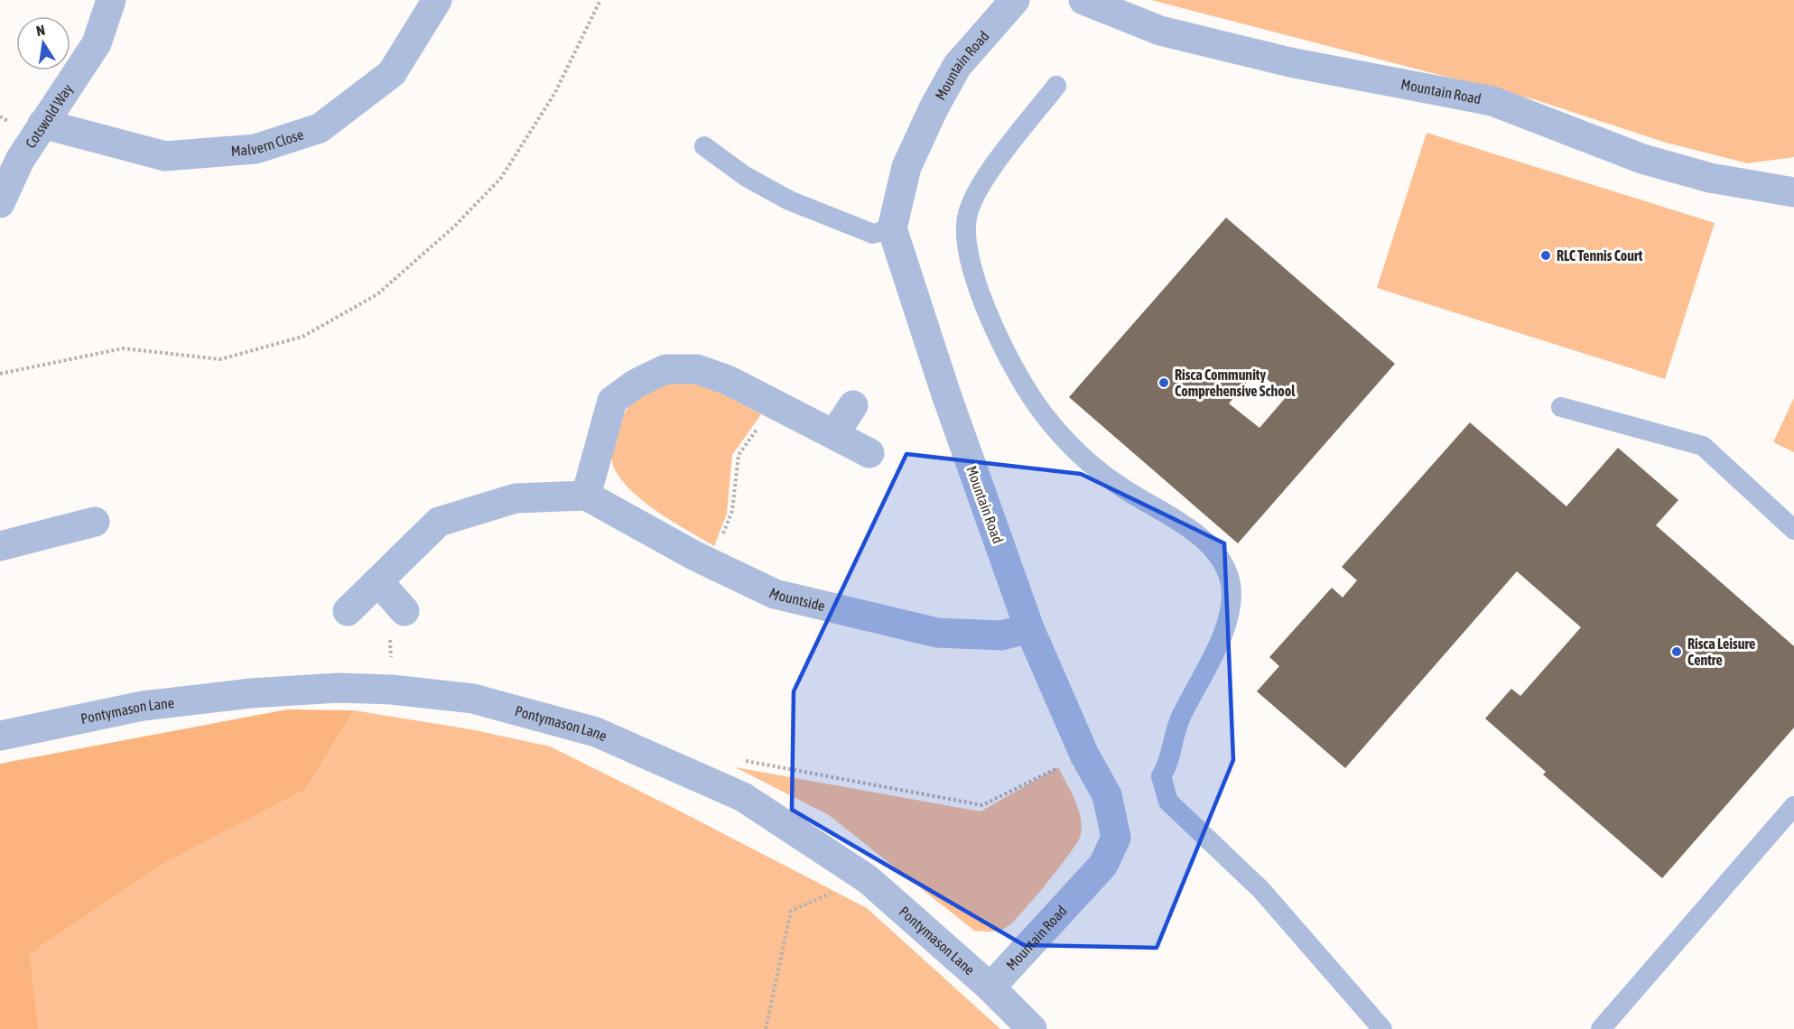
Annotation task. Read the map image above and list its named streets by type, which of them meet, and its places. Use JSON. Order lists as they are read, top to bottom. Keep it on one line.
{"streets":{"street":["Mountain Road","Cotswold Way","Malvern Close","Mountside","Pontymason Lane"]},"crossings":[["Mountain Road","Mountside"],["Mountain Road","Pontymason Lane"],["Cotswold Way","Malvern Close"]],"places":["RLC Tennis Court","Risca Community Comprehensive School","Risca Leisure Centre"],"north":"top"}
